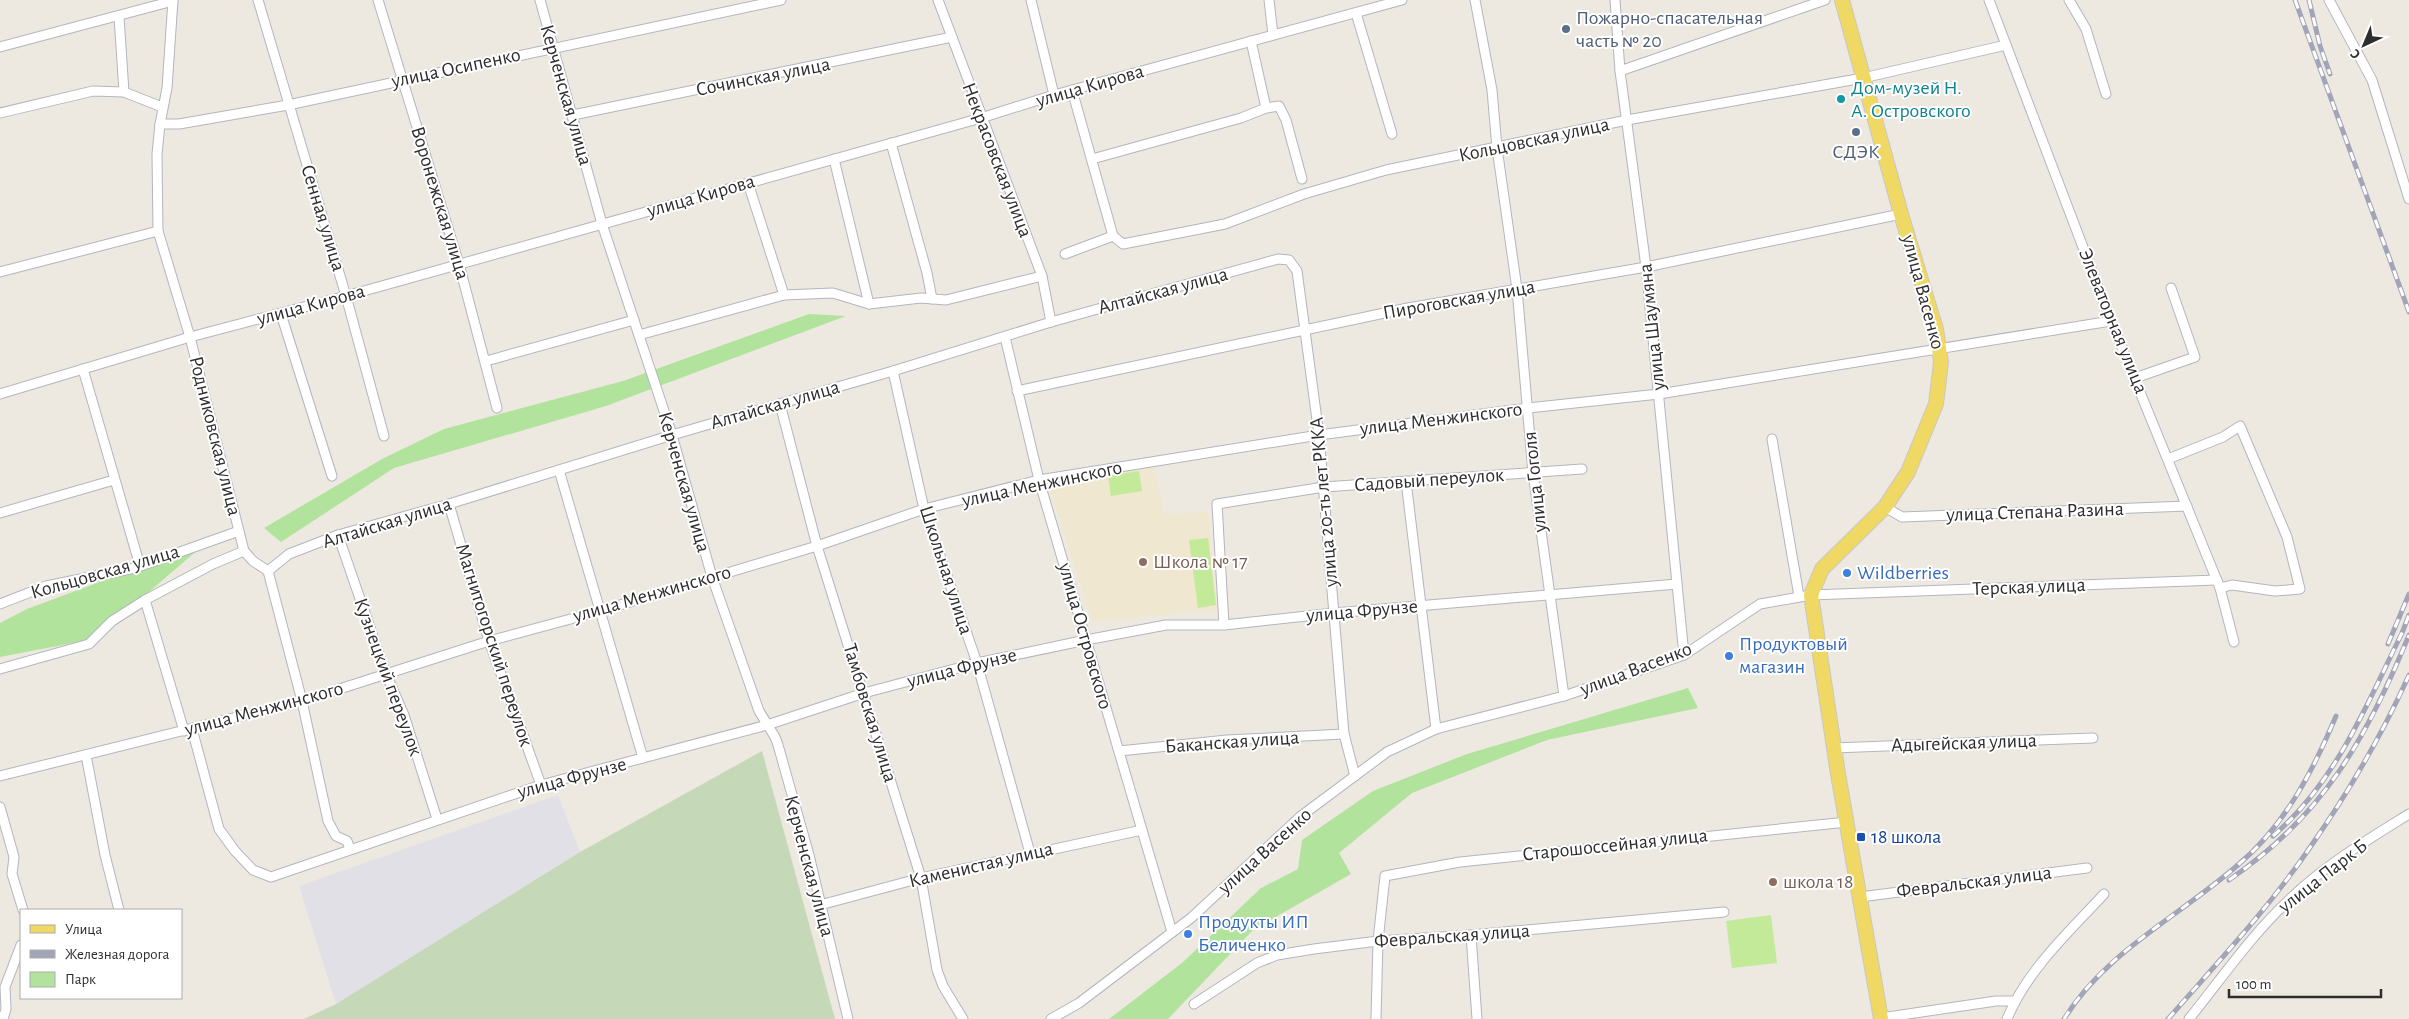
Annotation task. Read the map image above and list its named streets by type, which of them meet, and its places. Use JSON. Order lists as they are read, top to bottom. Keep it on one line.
{"streets":{"main road":["улица Васенко"],"street":["улица Осипенко","Сочинская улица","улица Кирова","Керченская улица","Кольцовская улица","Некрасовская улица","Воронежская улица","Сенная улица","Алтайская улица","Пироговская улица","Элеваторная улица","улица Шаумяна","улица Менжинского","Родниковская улица","Садовый переулок","улица Гоголя","улица 20-ть лет РККА","улица Степана Разина","Школьная улица","Терская улица","улица Фрунзе","улица Островского","Магнитогорский переулок","Кузнецкий переулок","Тамбовская улица","Баканская улица","Адыгейская улица","Старошоссейная улица","Каменистая улица","улица Парк Б","Февральская улица"]},"crossings":[["улица Осипенко","Керченская улица"],["улица Осипенко","Воронежская улица"],["улица Осипенко","Сенная улица"],["улица Осипенко","Родниковская улица"],["Сочинская улица","Керченская улица"],["Сочинская улица","Некрасовская улица"],["улица Кирова","Керченская улица"],["улица Кирова","Некрасовская улица"],["улица Кирова","Воронежская улица"],["улица Кирова","Сенная улица"],["улица Кирова","Родниковская улица"],["Керченская улица","Алтайская улица"],["Керченская улица","улица Менжинского"],["Керченская улица","улица Фрунзе"],["Керченская улица","Каменистая улица"],["Кольцовская улица","улица Васенко"],["Кольцовская улица","Элеваторная улица"],["Кольцовская улица","улица Шаумяна"],["Кольцовская улица","Родниковская улица"],["Кольцовская улица","улица Гоголя"],["Некрасовская улица","Алтайская улица"],["Алтайская улица","улица 20-ть лет РККА"],["Алтайская улица","Школьная улица"],["Алтайская улица","улица Островского"],["Алтайская улица","Магнитогорский переулок"],["Алтайская улица","Кузнецкий переулок"],["Алтайская улица","Тамбовская улица"],["улица Васенко","Пироговская улица"],["улица Васенко","улица Шаумяна"],["улица Васенко","улица Менжинского"],["улица Васенко","улица Гоголя"],["улица Васенко","улица 20-ть лет РККА"],["улица Васенко","улица Степана Разина"],["улица Васенко","Терская улица"],["улица Васенко","улица Островского"],["Пироговская улица","улица Шаумяна"],["Пироговская улица","улица Гоголя"],["Пироговская улица","улица 20-ть лет РККА"],["Пироговская улица","улица Островского"],["Элеваторная улица","улица Менжинского"],["Элеваторная улица","улица Степана Разина"],["Элеваторная улица","Терская улица"],["улица Шаумяна","улица Менжинского"],["улица Шаумяна","улица Фрунзе"],["улица Менжинского","улица Гоголя"],["улица Менжинского","улица 20-ть лет РККА"],["улица Менжинского","Школьная улица"],["улица Менжинского","улица Фрунзе"],["улица Менжинского","улица Островского"],["улица Менжинского","Магнитогорский переулок"],["улица Менжинского","Кузнецкий переулок"],["улица Менжинского","Тамбовская улица"],["Садовый переулок","улица Гоголя"],["Садовый переулок","улица 20-ть лет РККА"],["Садовый переулок","улица Фрунзе"],["улица Гоголя","улица Фрунзе"],["улица 20-ть лет РККА","улица Фрунзе"],["улица 20-ть лет РККА","Баканская улица"],["Школьная улица","улица Фрунзе"],["Школьная улица","Каменистая улица"],["улица Фрунзе","улица Островского"],["улица Фрунзе","Магнитогорский переулок"],["улица Фрунзе","Кузнецкий переулок"],["улица Фрунзе","Тамбовская улица"],["улица Островского","Баканская улица"],["улица Островского","Каменистая улица"],["Тамбовская улица","Каменистая улица"],["Старошоссейная улица","Февральская улица"]],"places":{"other":["Пожарно-спасательная часть № 20","Дом-музей Н. А. Островского","СДЭК","Школа № 17","Wildberries","Продуктовый магазин","школа 18","Продукты ИП Беличенко"],"transit":["18 школа"]},"legend":["Улица","Железная дорога","Парк"],"scale_bar":"100 m","north":"bottom left"}
